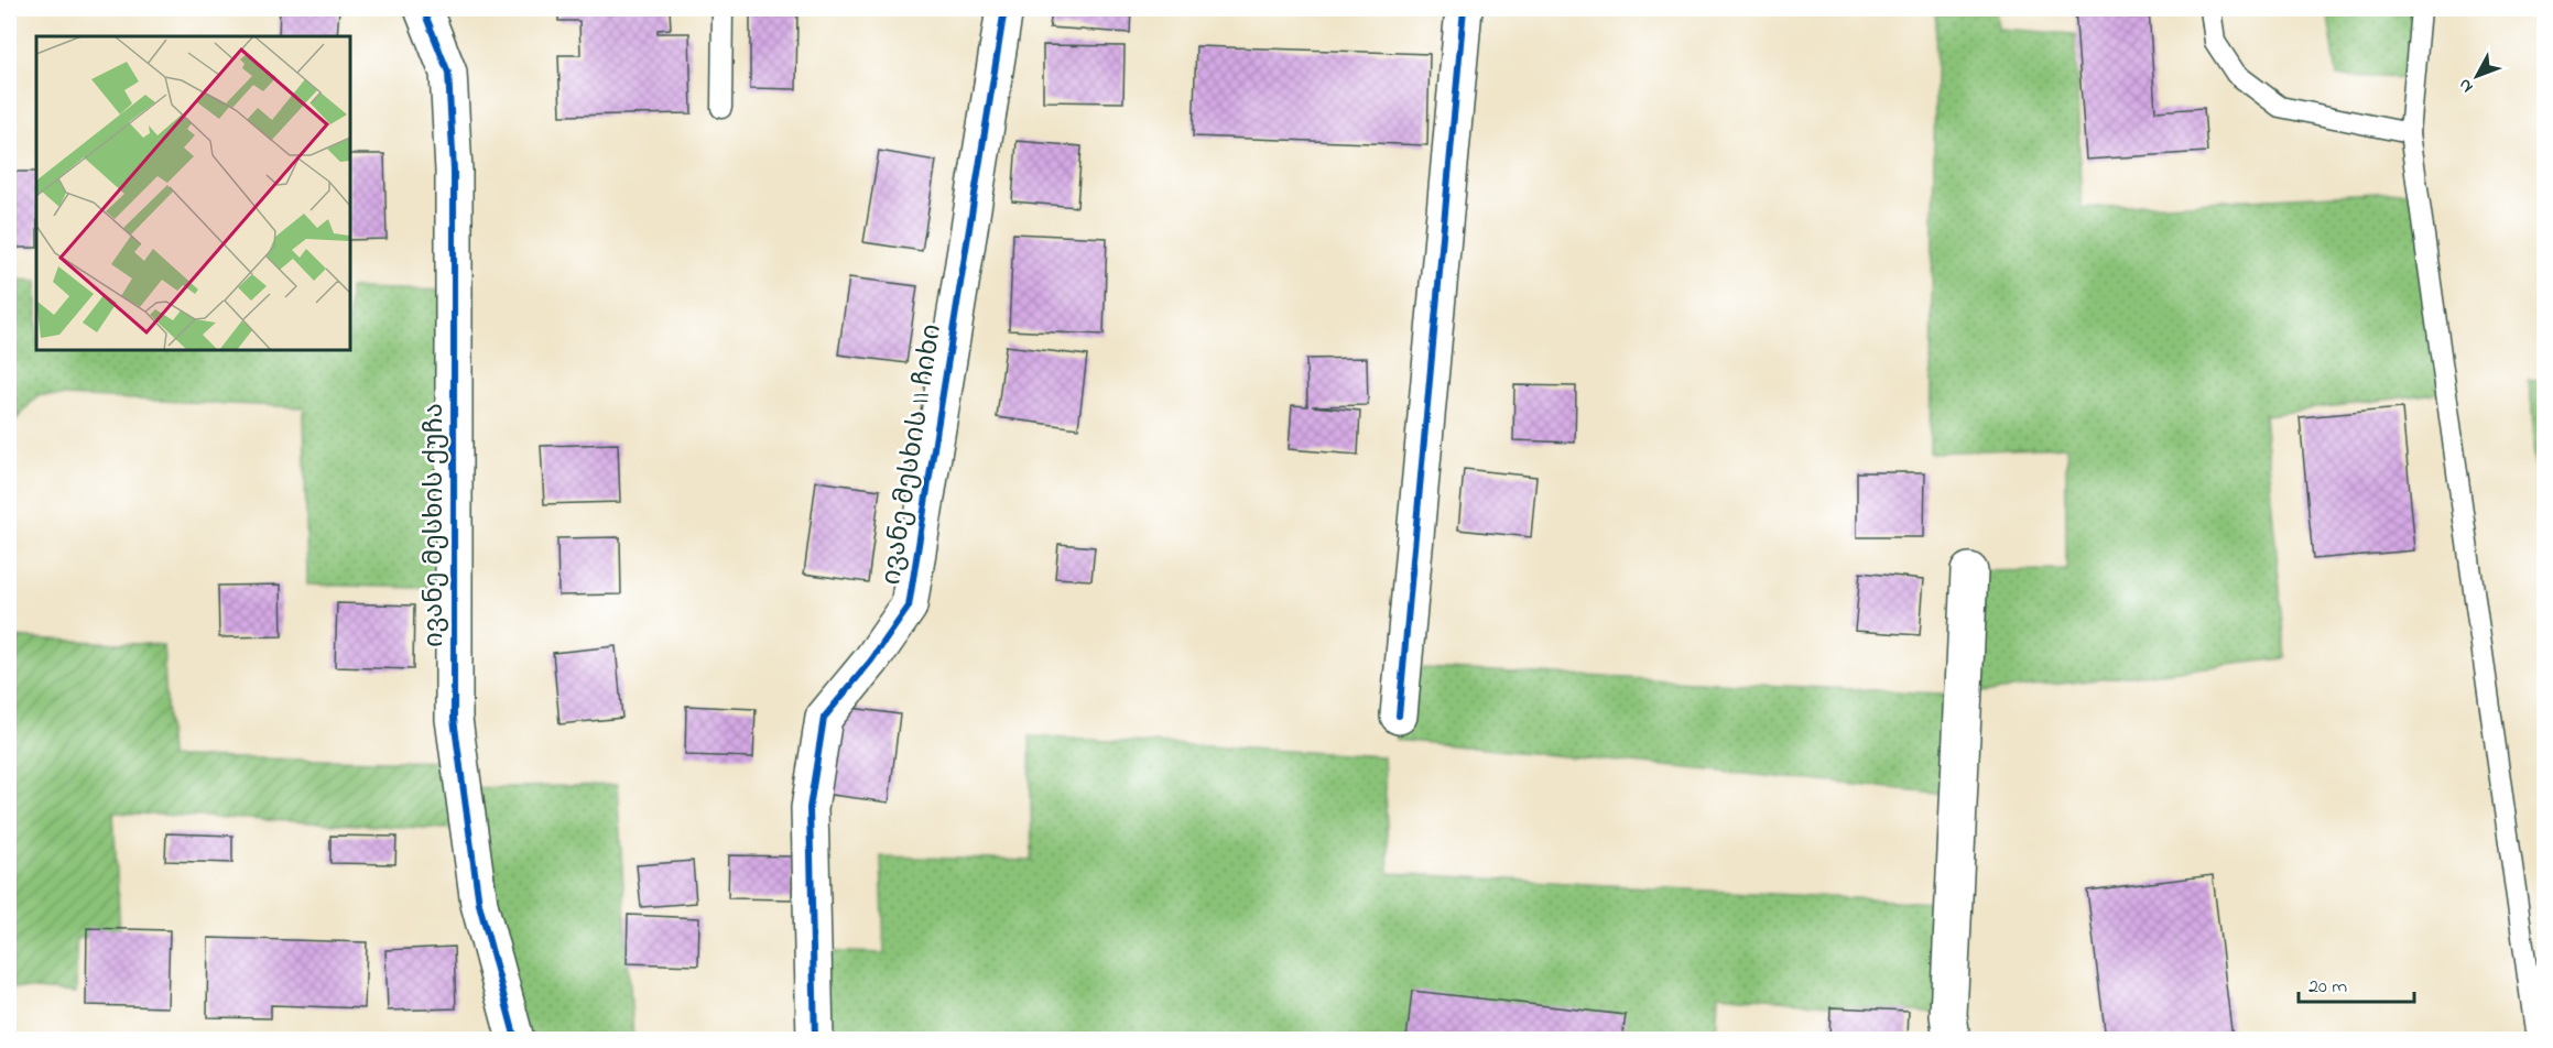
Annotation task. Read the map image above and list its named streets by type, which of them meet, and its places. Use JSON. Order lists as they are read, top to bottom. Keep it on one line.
{"streets":{"street":["ივანე მესხის II ჩიხი","ივანე მესხის ქუჩა"]},"scale_bar":"20 m","north":"bottom left"}
